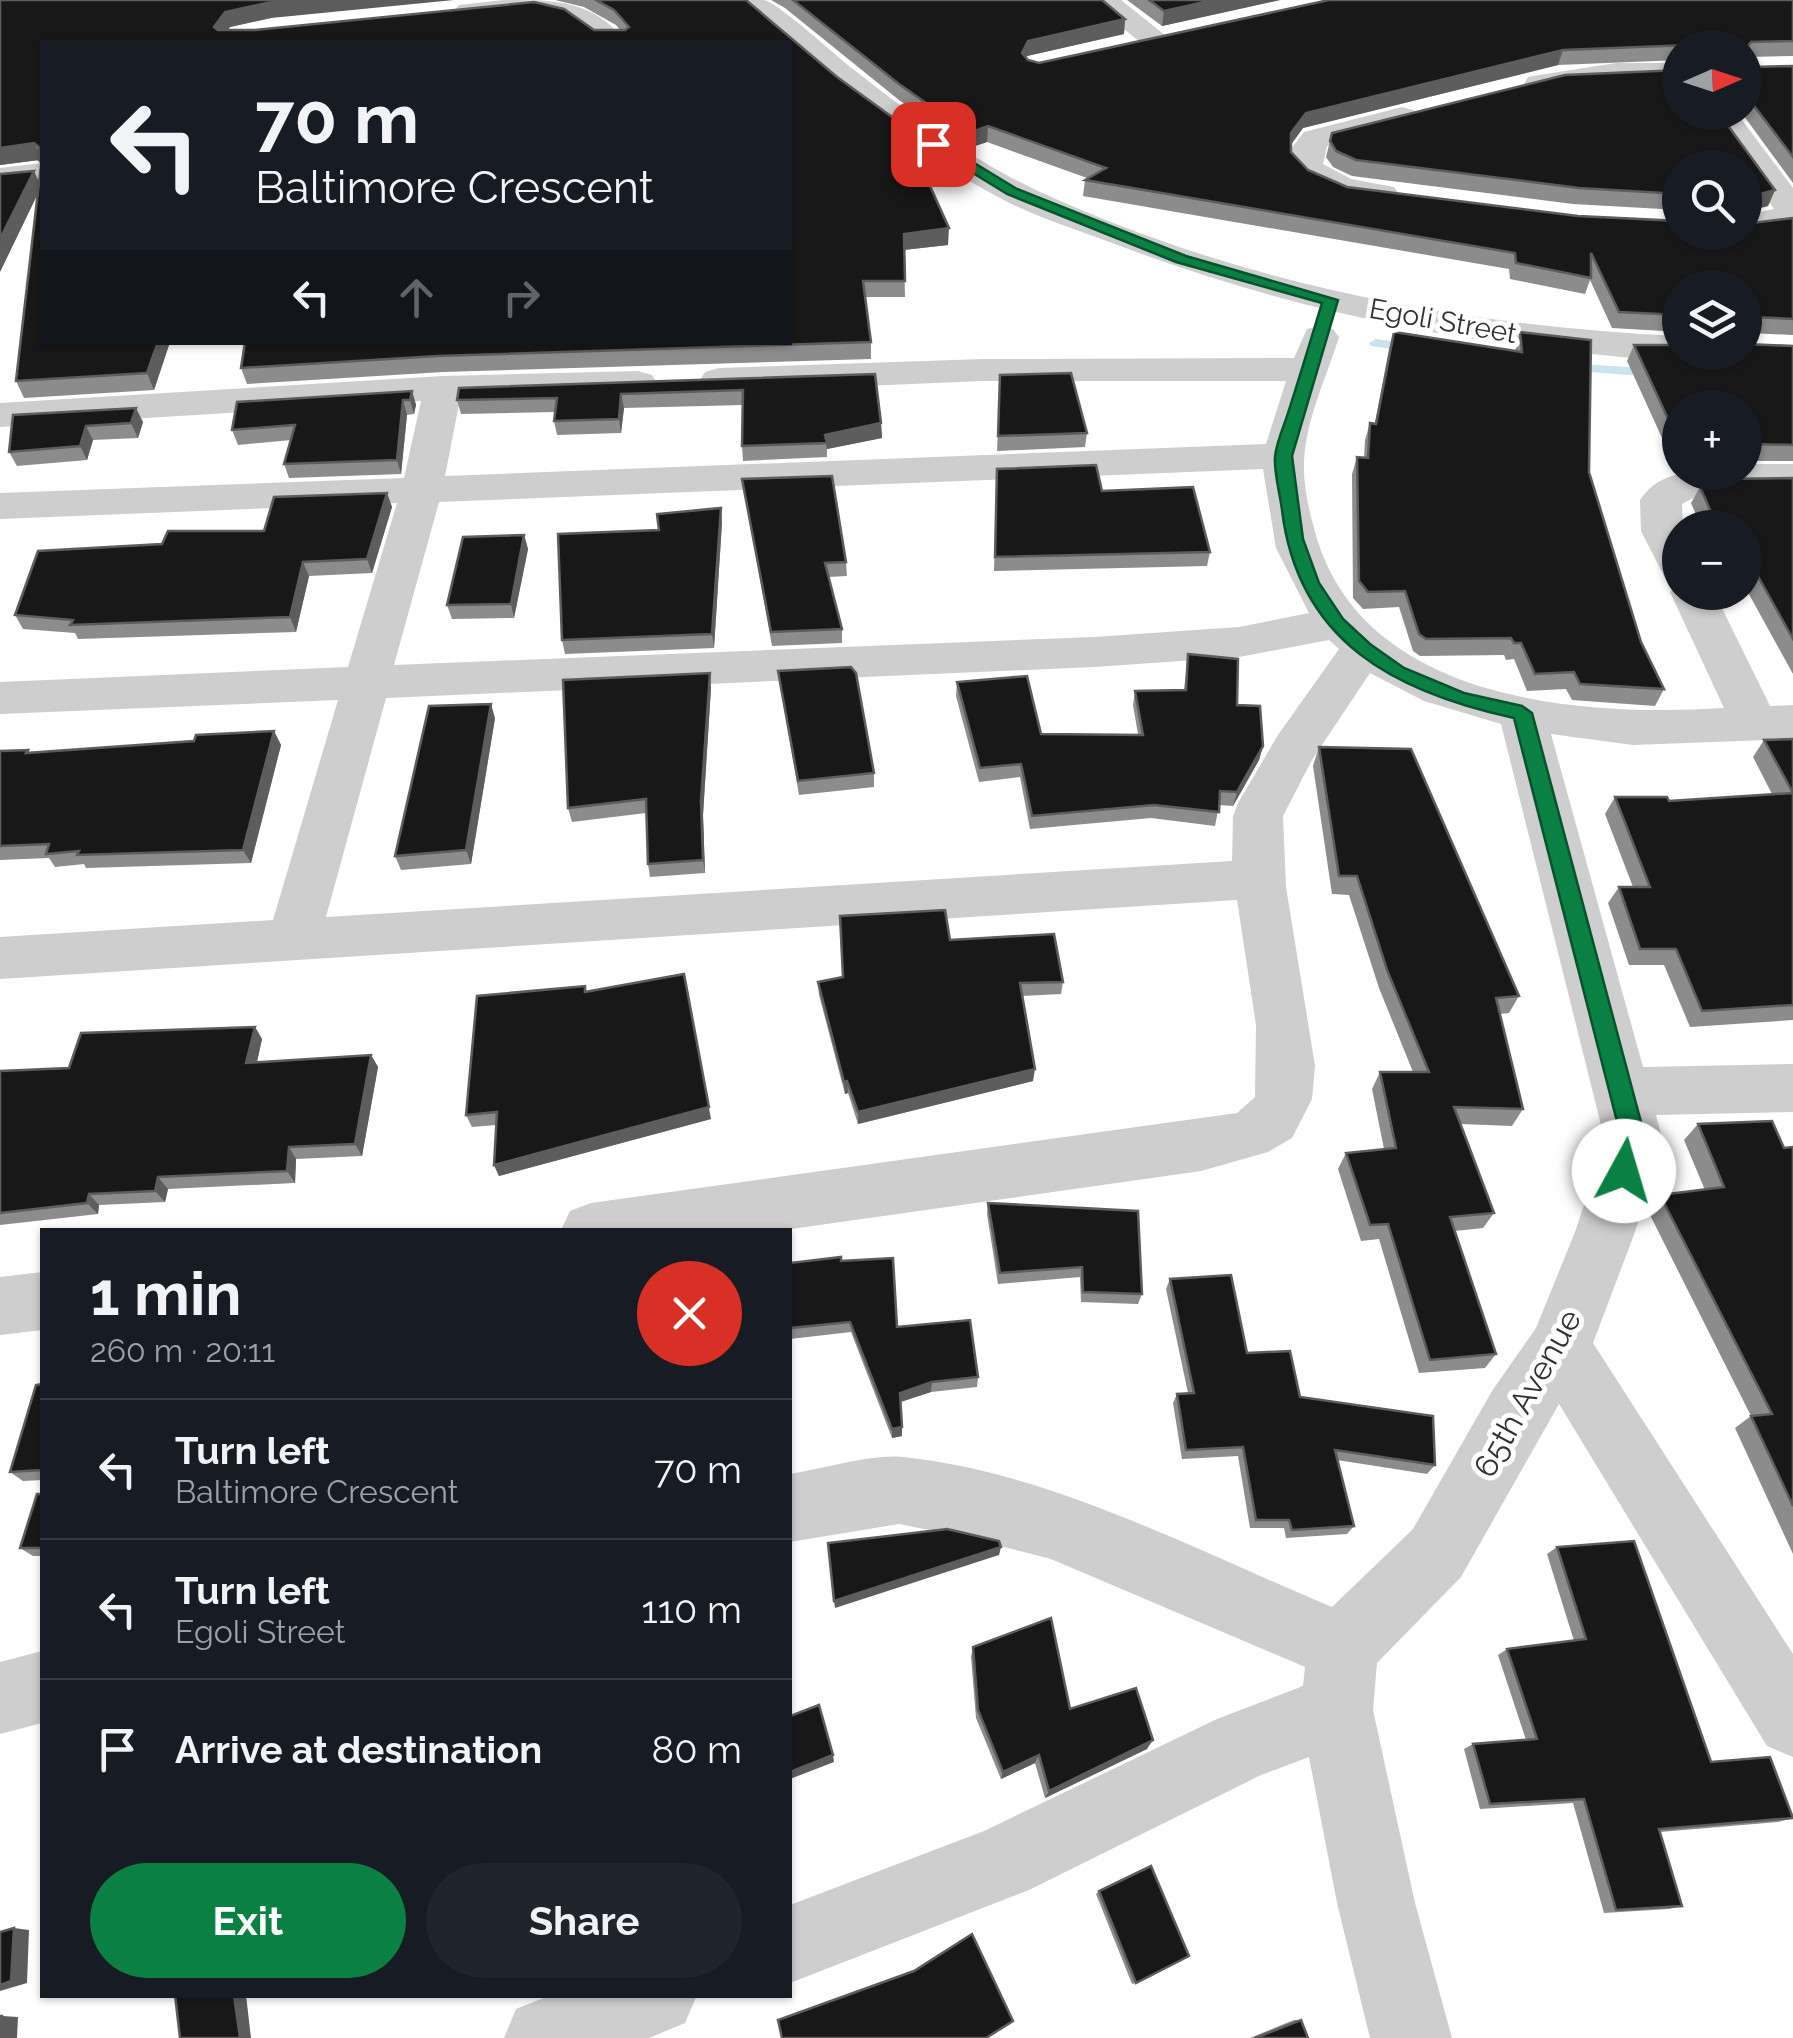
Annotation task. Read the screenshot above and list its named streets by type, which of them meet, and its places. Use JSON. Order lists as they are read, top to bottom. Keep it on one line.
{"streets":{"street":["Egoli Street","65th Avenue"]},"north":"right","page":{"map_buttons":["+","−"],"turn":["70 m","Baltimore Crescent"],"heading":["1 min","260 m · 20:11"],"list":[{"name":"Turn left","note":"Baltimore Crescent","value":"70 m"},{"name":"Turn left","note":"Egoli Street","value":"110 m"},{"name":"Arrive at destination","value":"80 m"}],"buttons":["Exit","Share"]}}
